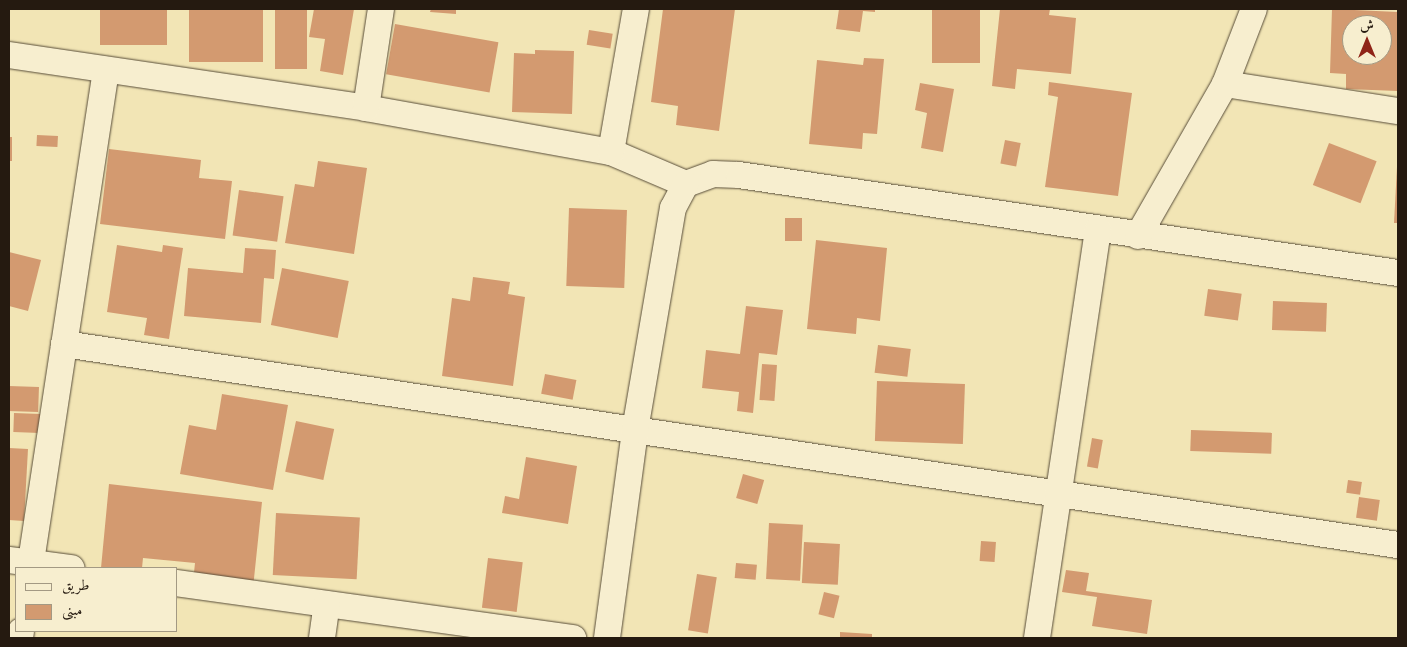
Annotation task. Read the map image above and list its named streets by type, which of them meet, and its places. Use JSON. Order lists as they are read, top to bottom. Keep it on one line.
{"legend":["طريق","مبنى"],"north":"top"}
